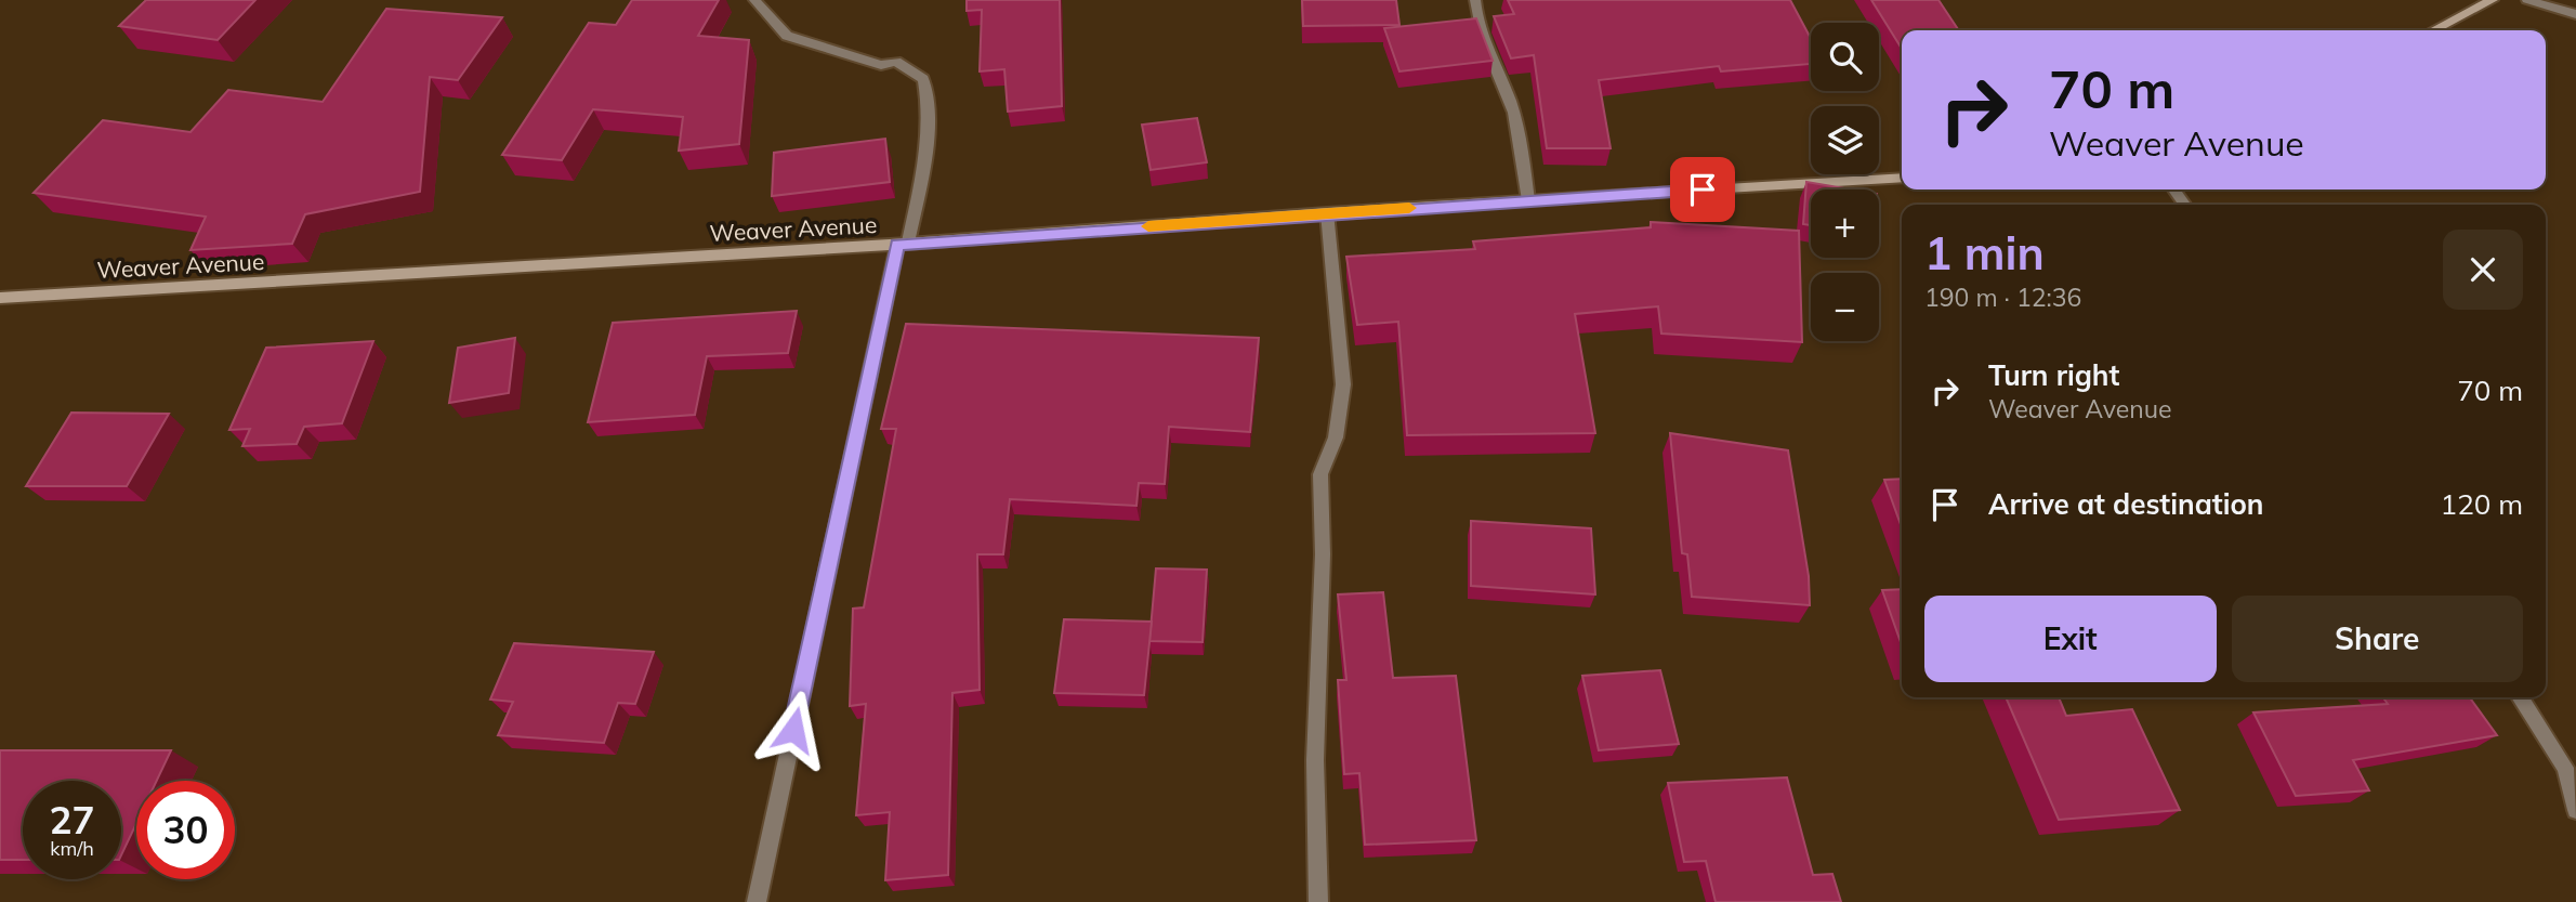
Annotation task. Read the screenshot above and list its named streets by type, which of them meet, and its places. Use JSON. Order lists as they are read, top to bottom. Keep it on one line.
{"streets":{"street":["Weaver Avenue"]},"page":{"map_buttons":["+","−"],"turn":["70 m","Weaver Avenue"],"heading":["1 min","190 m · 12:36"],"list":[{"name":"Turn right","note":"Weaver Avenue","value":"70 m"},{"name":"Arrive at destination","value":"120 m"}],"buttons":["Exit","Share"],"speed":"27 km/h","limit":"30"}}
